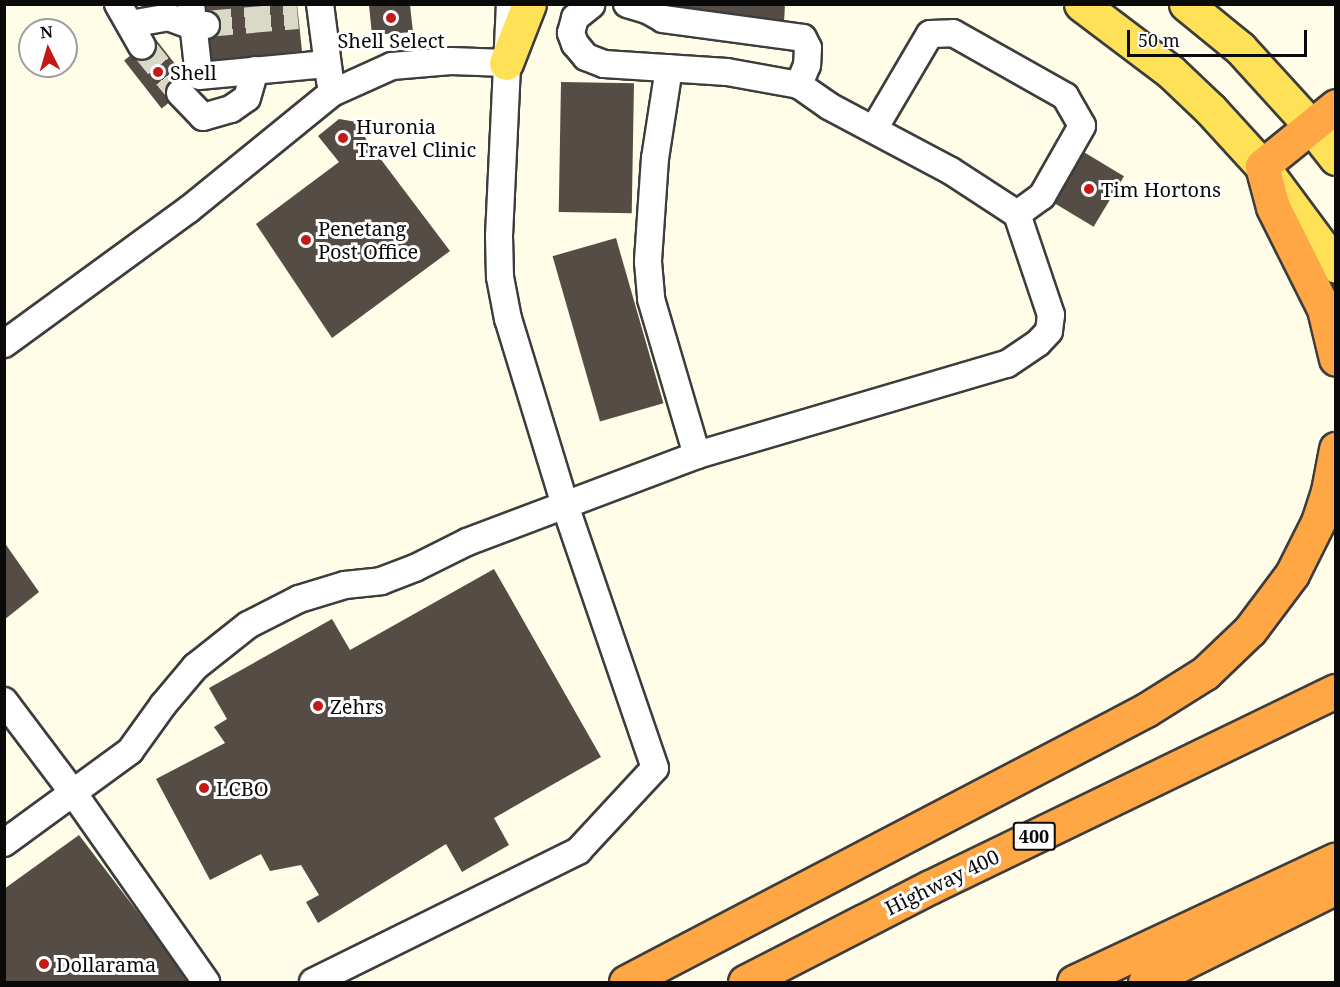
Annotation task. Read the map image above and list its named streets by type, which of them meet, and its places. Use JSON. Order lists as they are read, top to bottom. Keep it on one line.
{"streets":{"highway":["400","Highway 400"]},"places":["Shell Select","Shell","Huronia Travel Clinic","Tim Hortons","Penetang Post Office","Zehrs","LCBO","Dollarama"],"scale_bar":"50 m","north":"top"}
